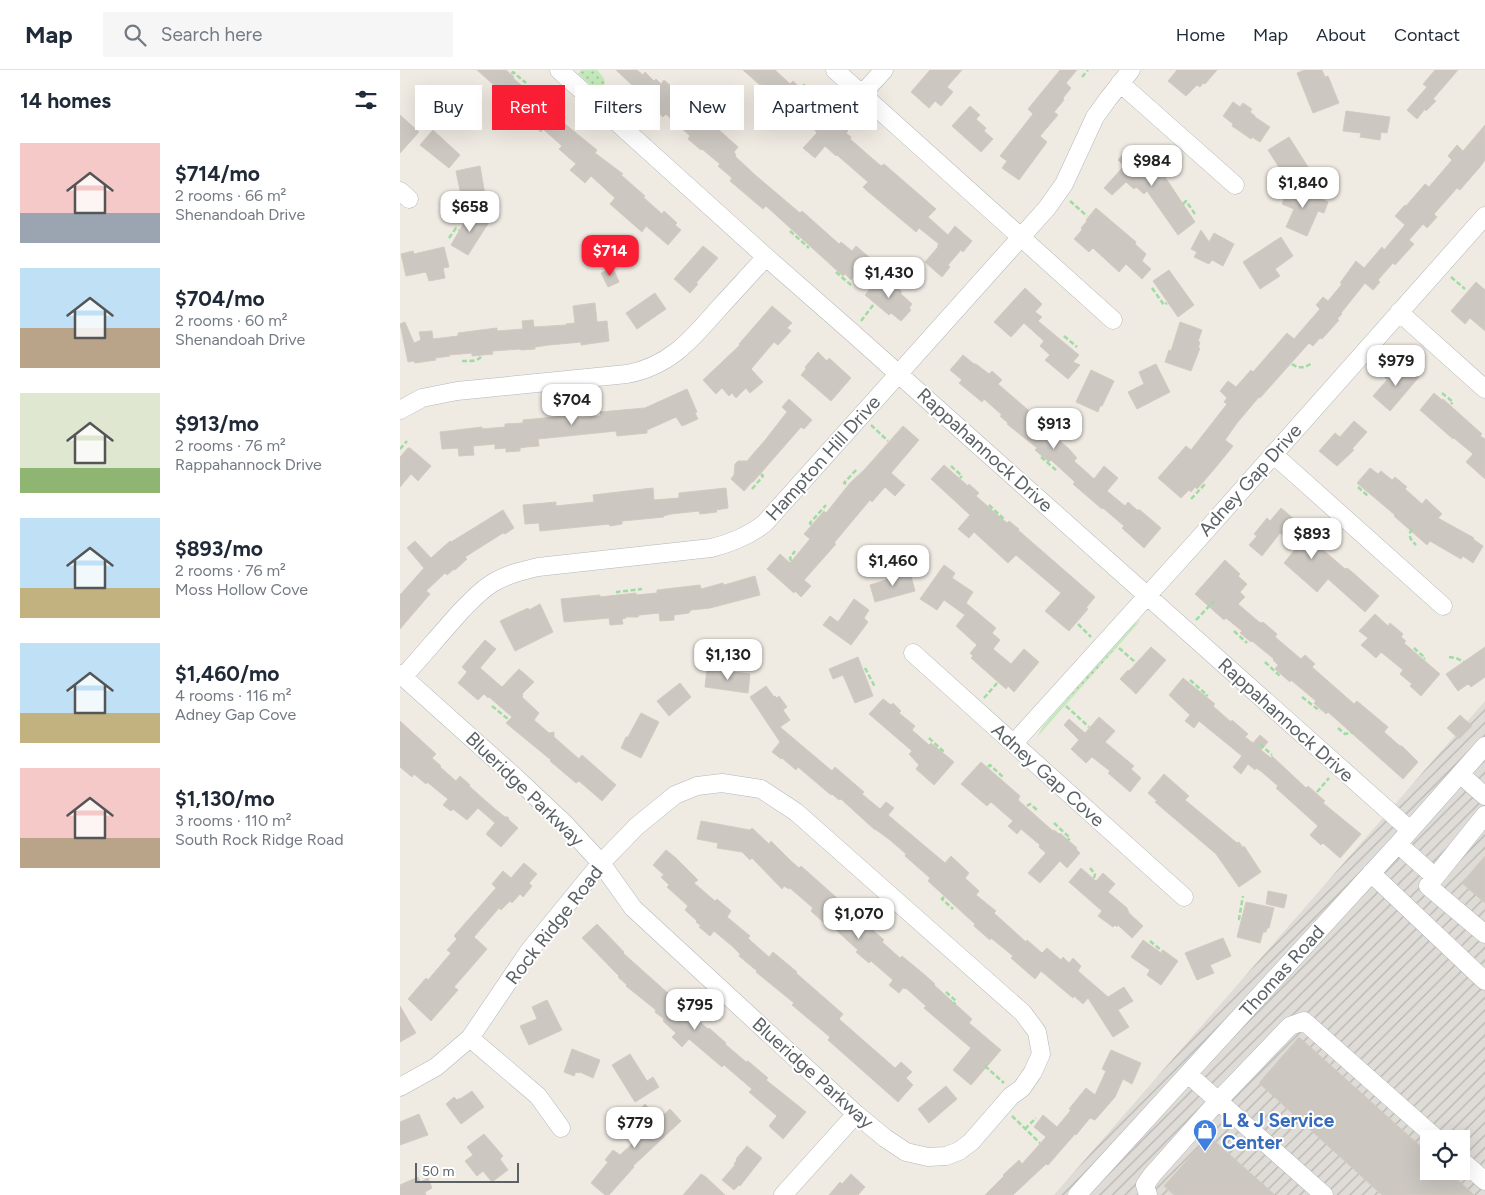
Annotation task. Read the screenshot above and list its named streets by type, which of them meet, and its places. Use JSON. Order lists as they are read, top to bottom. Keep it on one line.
{"streets":{"street":["Rappahannock Drive","Hampton Hill Drive","Adney Gap Drive","Adney Gap Cove","Blueridge Parkway","Rock Ridge Road","Thomas Road"]},"crossings":[["Rappahannock Drive","Hampton Hill Drive"],["Rappahannock Drive","Adney Gap Drive"],["Rappahannock Drive","Thomas Road"],["Hampton Hill Drive","Blueridge Parkway"],["Adney Gap Drive","Adney Gap Cove"],["Blueridge Parkway","Rock Ridge Road"]],"places":{"shop":["L & J Service Center"]},"scale_bar":"50 m","page":{"header":"Map","search":"Search here","nav":["Home","Map","About","Contact"],"heading":"14 homes","chip":["Buy","Rent","Filters","New","Apartment"],"list":[{"name":"$714/mo","note":"2 rooms · 66 m² · Shenandoah Drive"},{"name":"$704/mo","note":"2 rooms · 60 m² · Shenandoah Drive"},{"name":"$913/mo","note":"2 rooms · 76 m² · Rappahannock Drive"},{"name":"$893/mo","note":"2 rooms · 76 m² · Moss Hollow Cove"},{"name":"$1,460/mo","note":"4 rooms · 116 m² · Adney Gap Cove"},{"name":"$1,130/mo","note":"3 rooms · 110 m² · South Rock Ridge Road"}],"price":["$984","$1,840","$658","$714","$1,430","$979","$704","$913","$893","$1,460","$1,130","$1,070","$795","$779"],"scale":"50 m"}}
